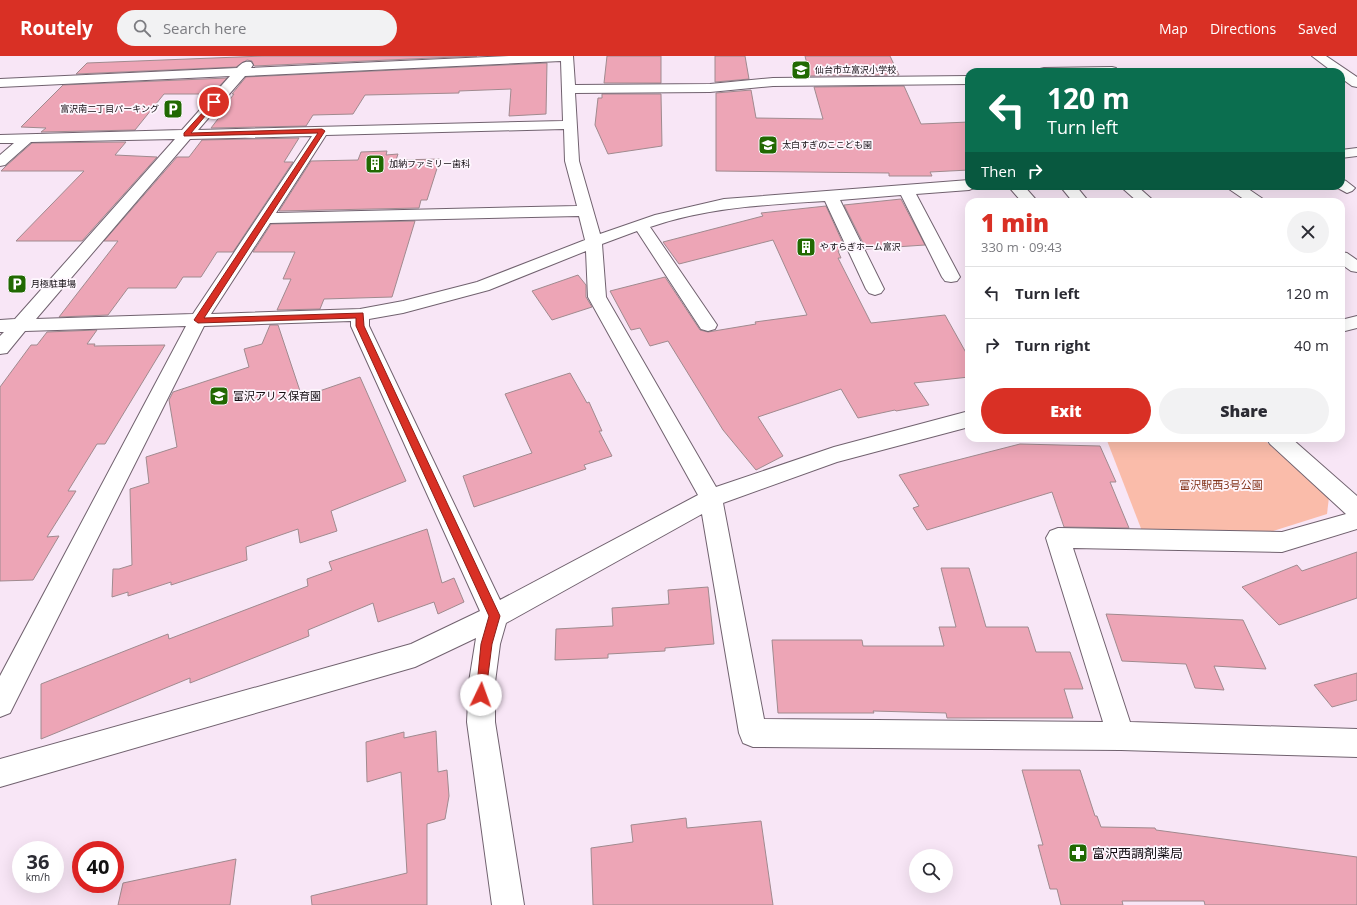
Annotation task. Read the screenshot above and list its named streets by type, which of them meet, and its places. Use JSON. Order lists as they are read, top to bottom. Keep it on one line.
{"parks":["富沢駅西3号公園"],"places":{"school or university":["仙台市立富沢小学校","太白すぎのここども園","富沢アリス保育園"],"parking":["富沢南二丁目パーキング","月極駐車場"],"building":["加納ファミリー歯科","やすらぎホーム富沢"],"pharmacy":["富沢西調剤薬局"]},"page":{"header":"Routely","search":"Search here","nav":["Map","Directions","Saved"],"turn":["120 m","Turn left"],"then":"Then","heading":["1 min","330 m · 09:43"],"list":[{"name":"Turn left","value":"120 m"},{"name":"Turn right","value":"40 m"}],"buttons":["Exit","Share"],"speed":"36 km/h","limit":"40"}}
